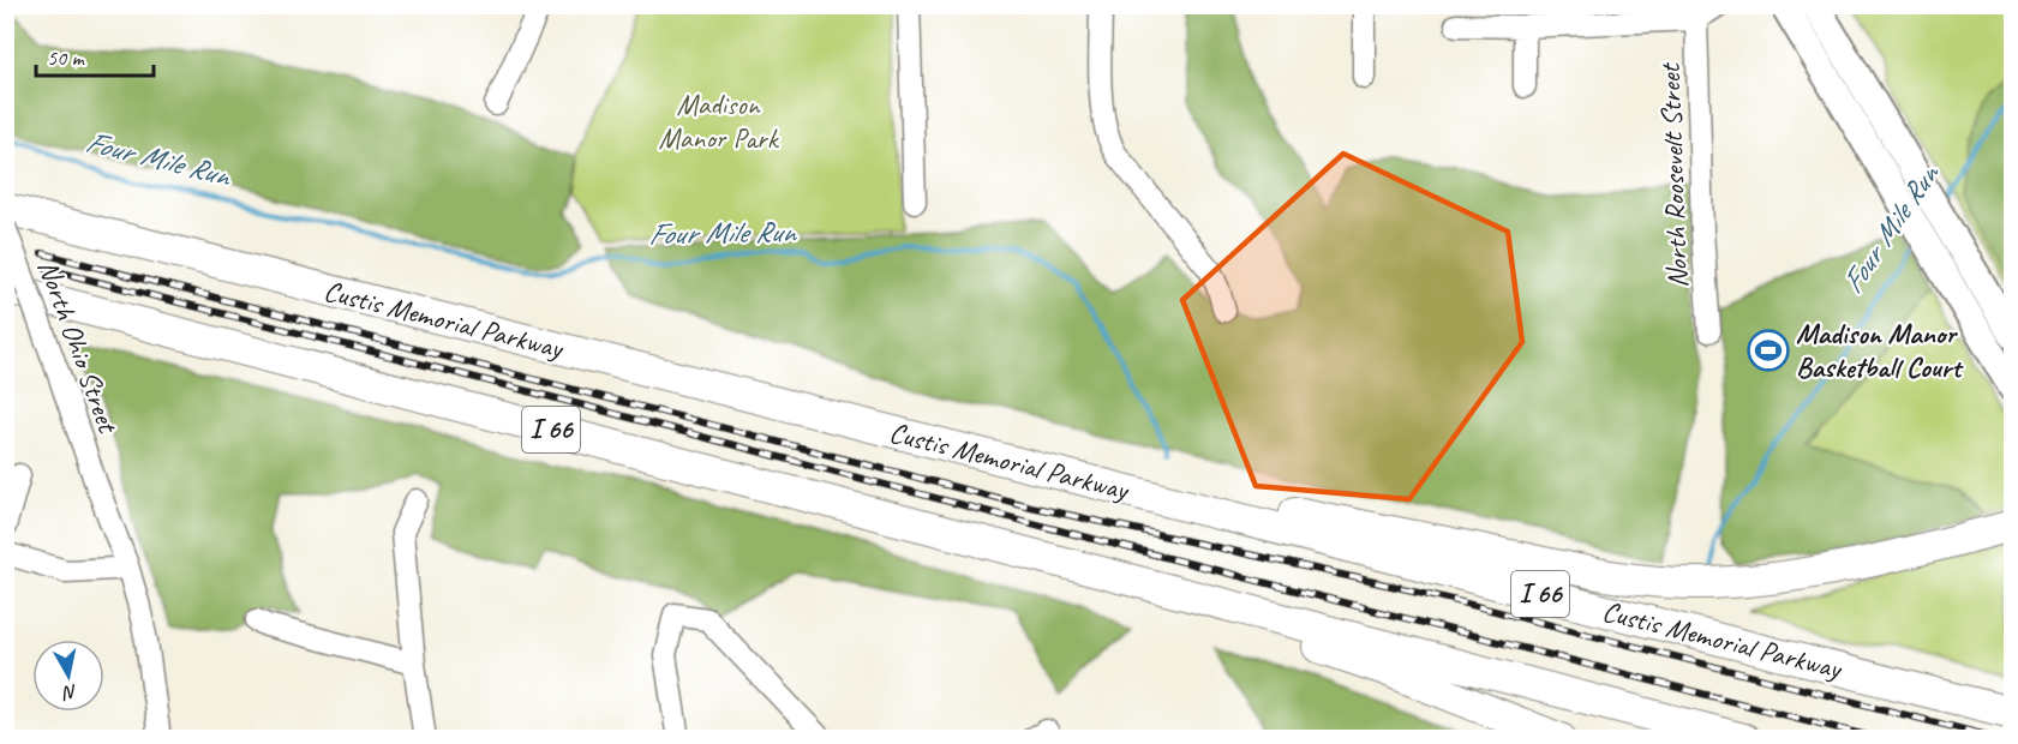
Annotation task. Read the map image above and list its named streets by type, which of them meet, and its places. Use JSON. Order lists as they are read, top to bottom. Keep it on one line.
{"streets":{"highway":["Custis Memorial Parkway","I 66"],"street":["North Roosevelt Street","North Ohio Street"]},"water":["Four Mile Run"],"parks":["Madison Manor Park"],"places":{"sports":["Madison Manor Basketball Court"]},"scale_bar":"50 m","north":"bottom"}
